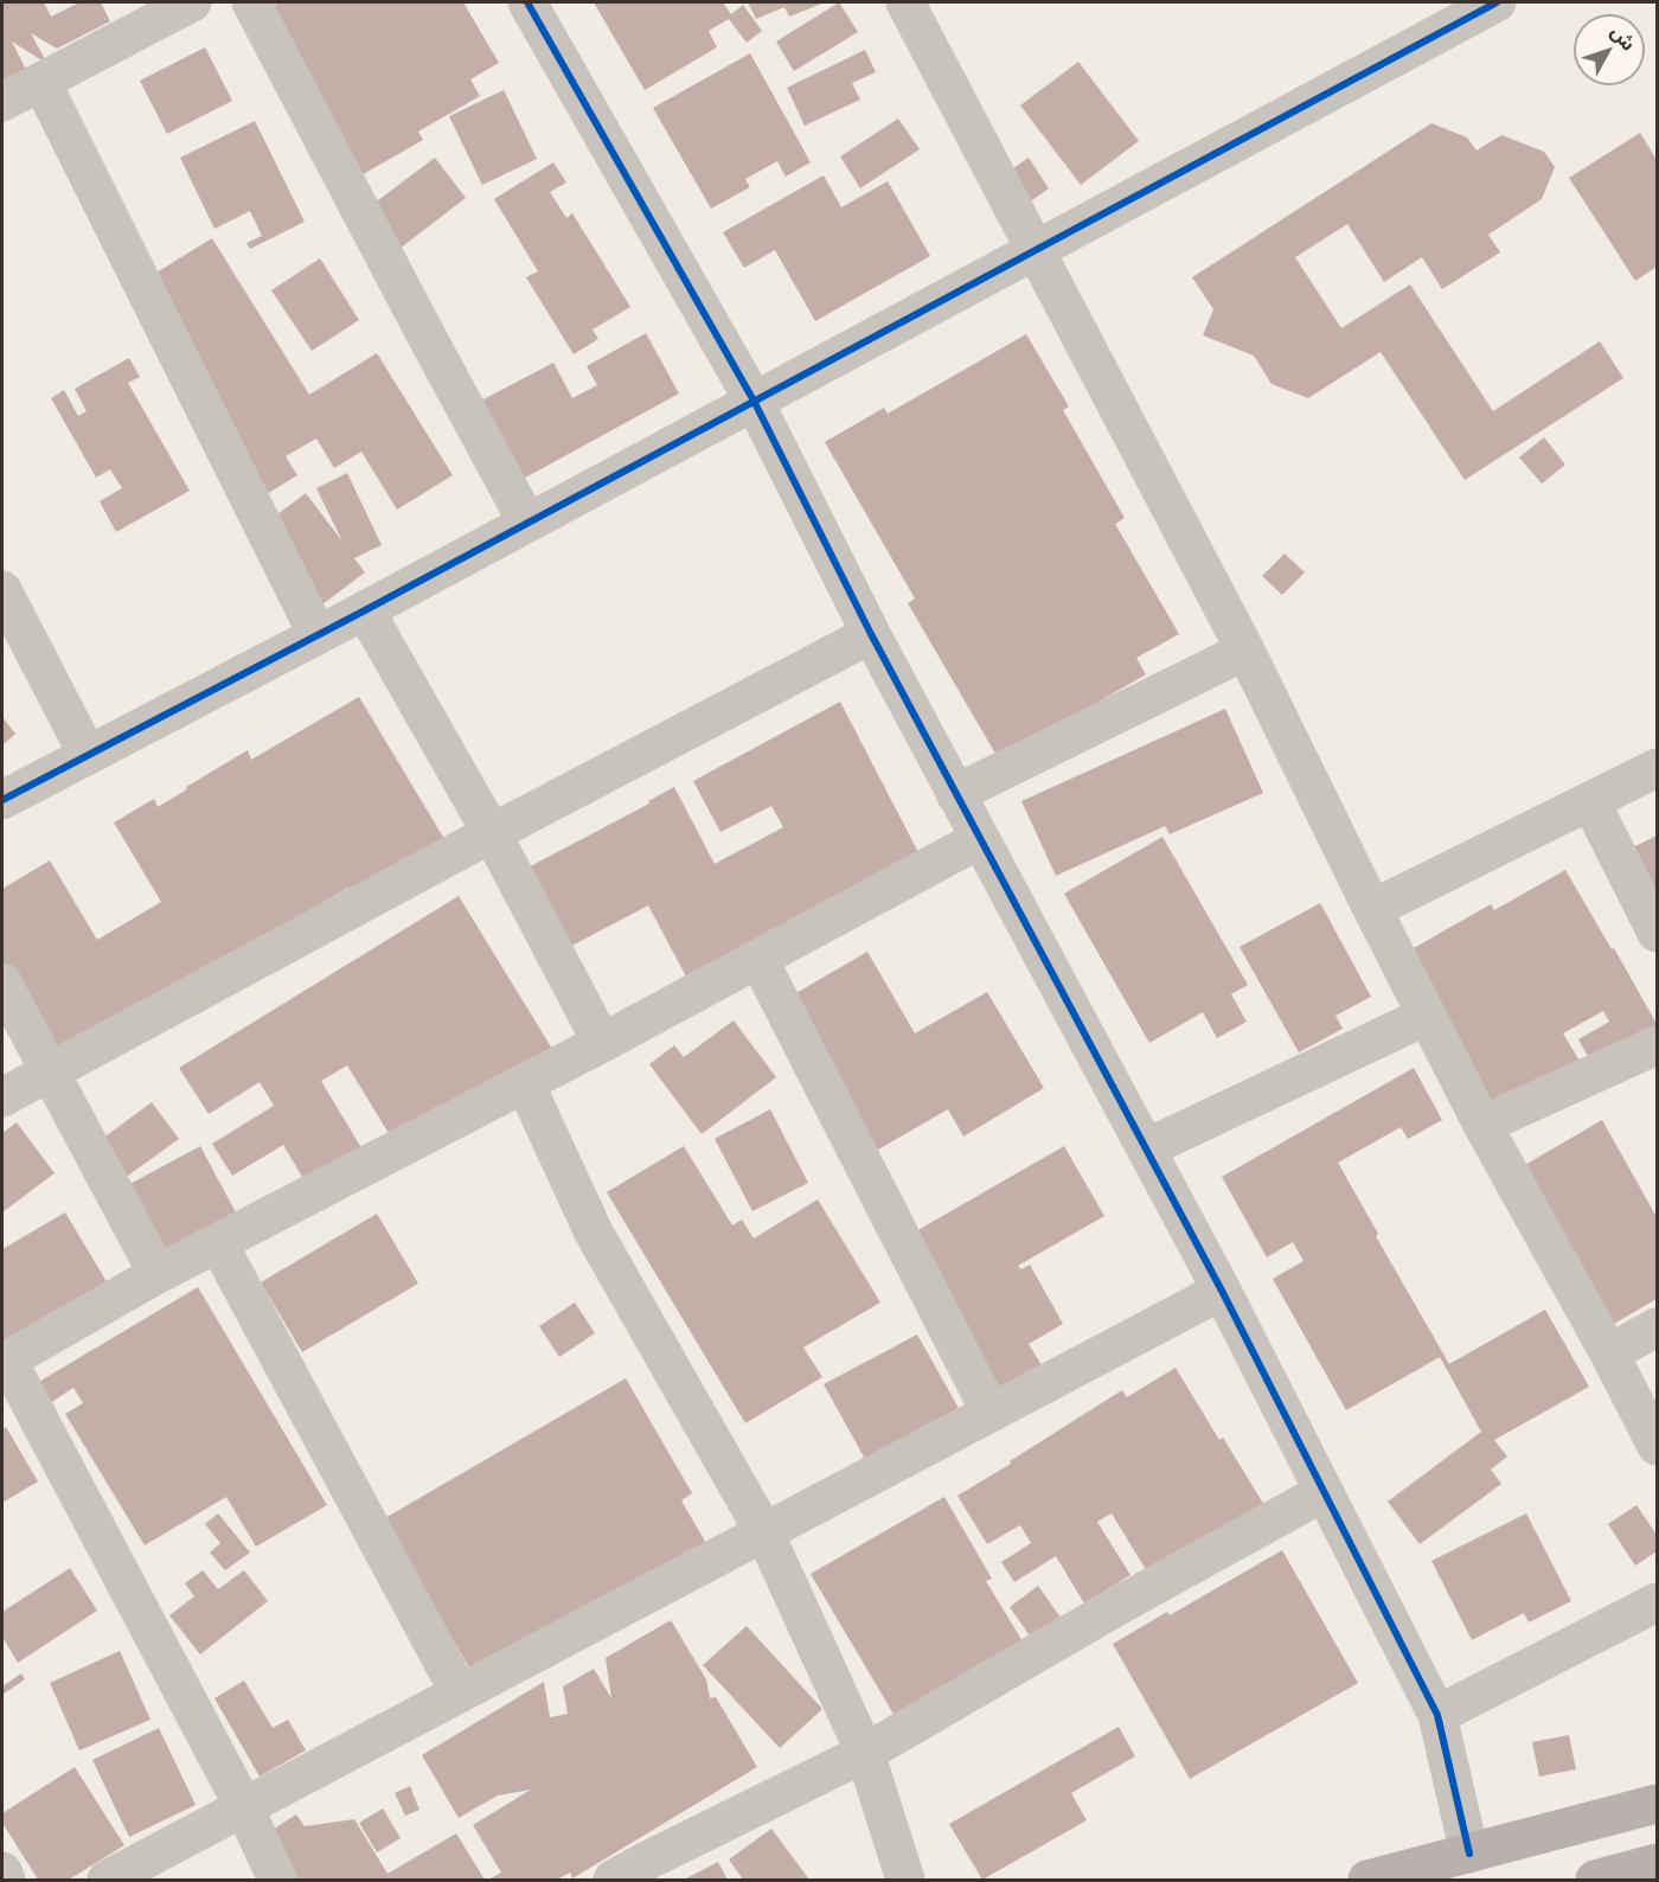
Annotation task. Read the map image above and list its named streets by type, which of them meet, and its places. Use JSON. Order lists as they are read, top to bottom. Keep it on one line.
{"north":"top right"}
